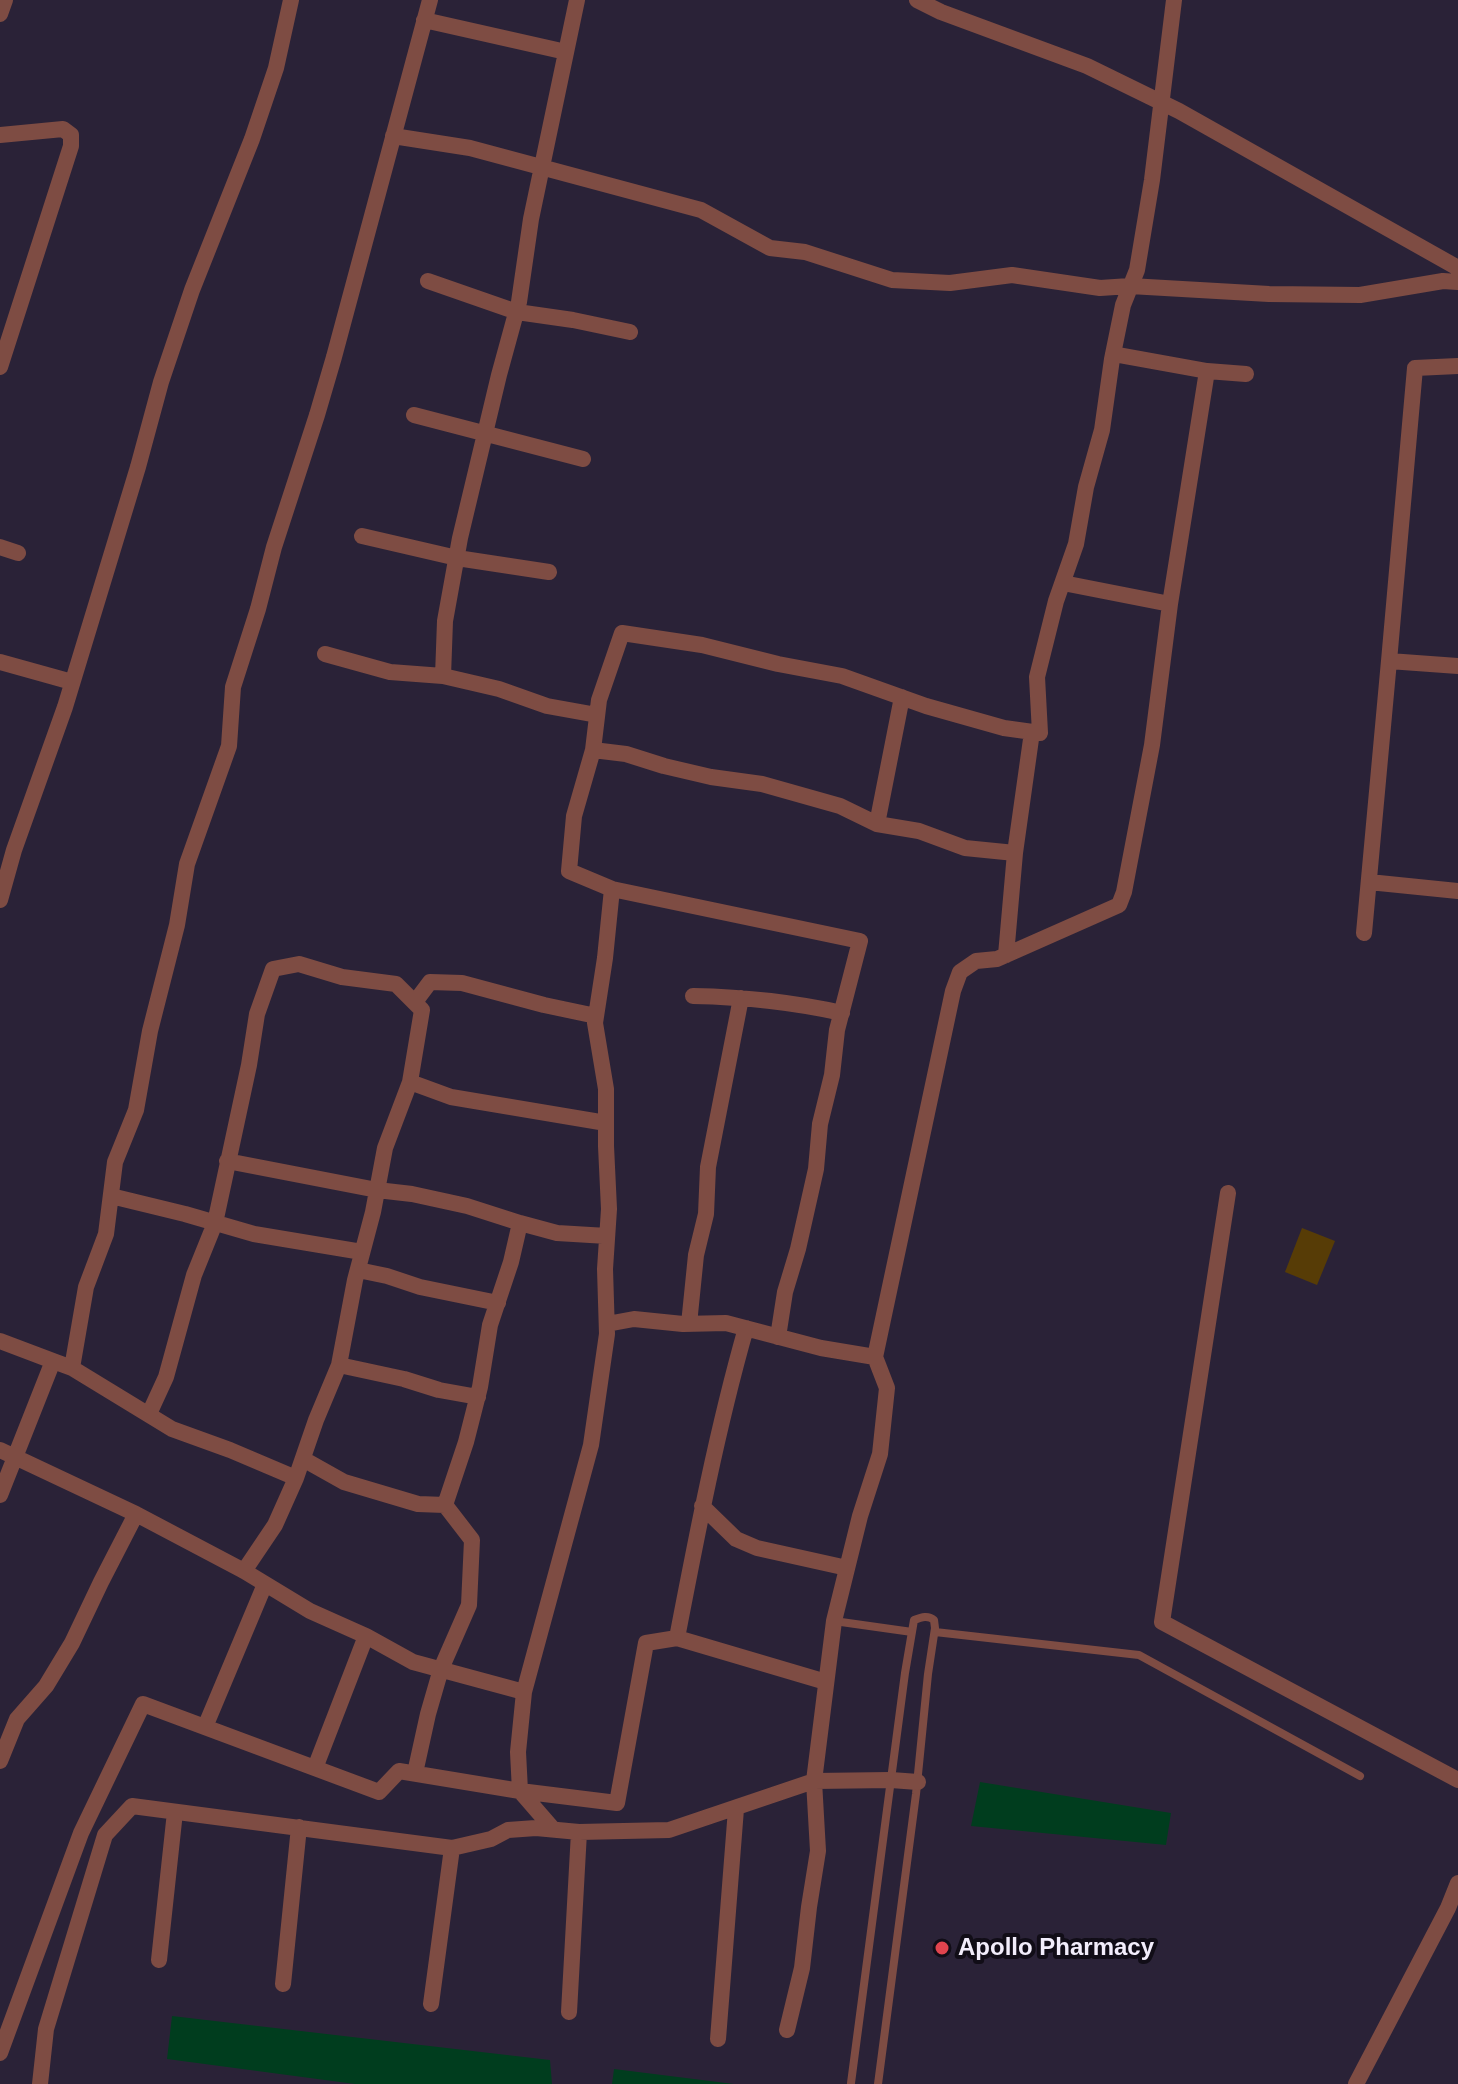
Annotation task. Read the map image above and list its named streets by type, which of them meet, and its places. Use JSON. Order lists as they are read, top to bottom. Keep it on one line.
{"places":["Apollo Pharmacy"]}
